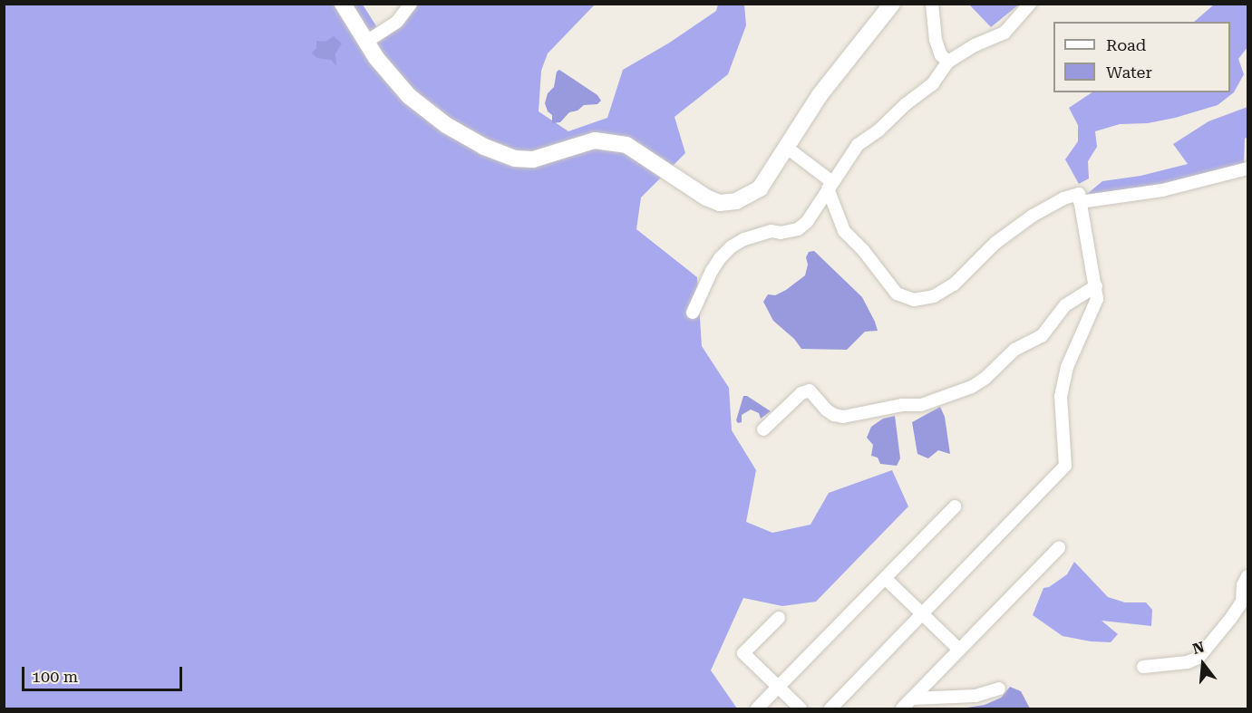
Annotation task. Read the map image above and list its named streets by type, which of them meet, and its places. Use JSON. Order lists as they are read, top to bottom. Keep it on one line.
{"legend":["Road","Water"],"scale_bar":"100 m","north":"top"}
